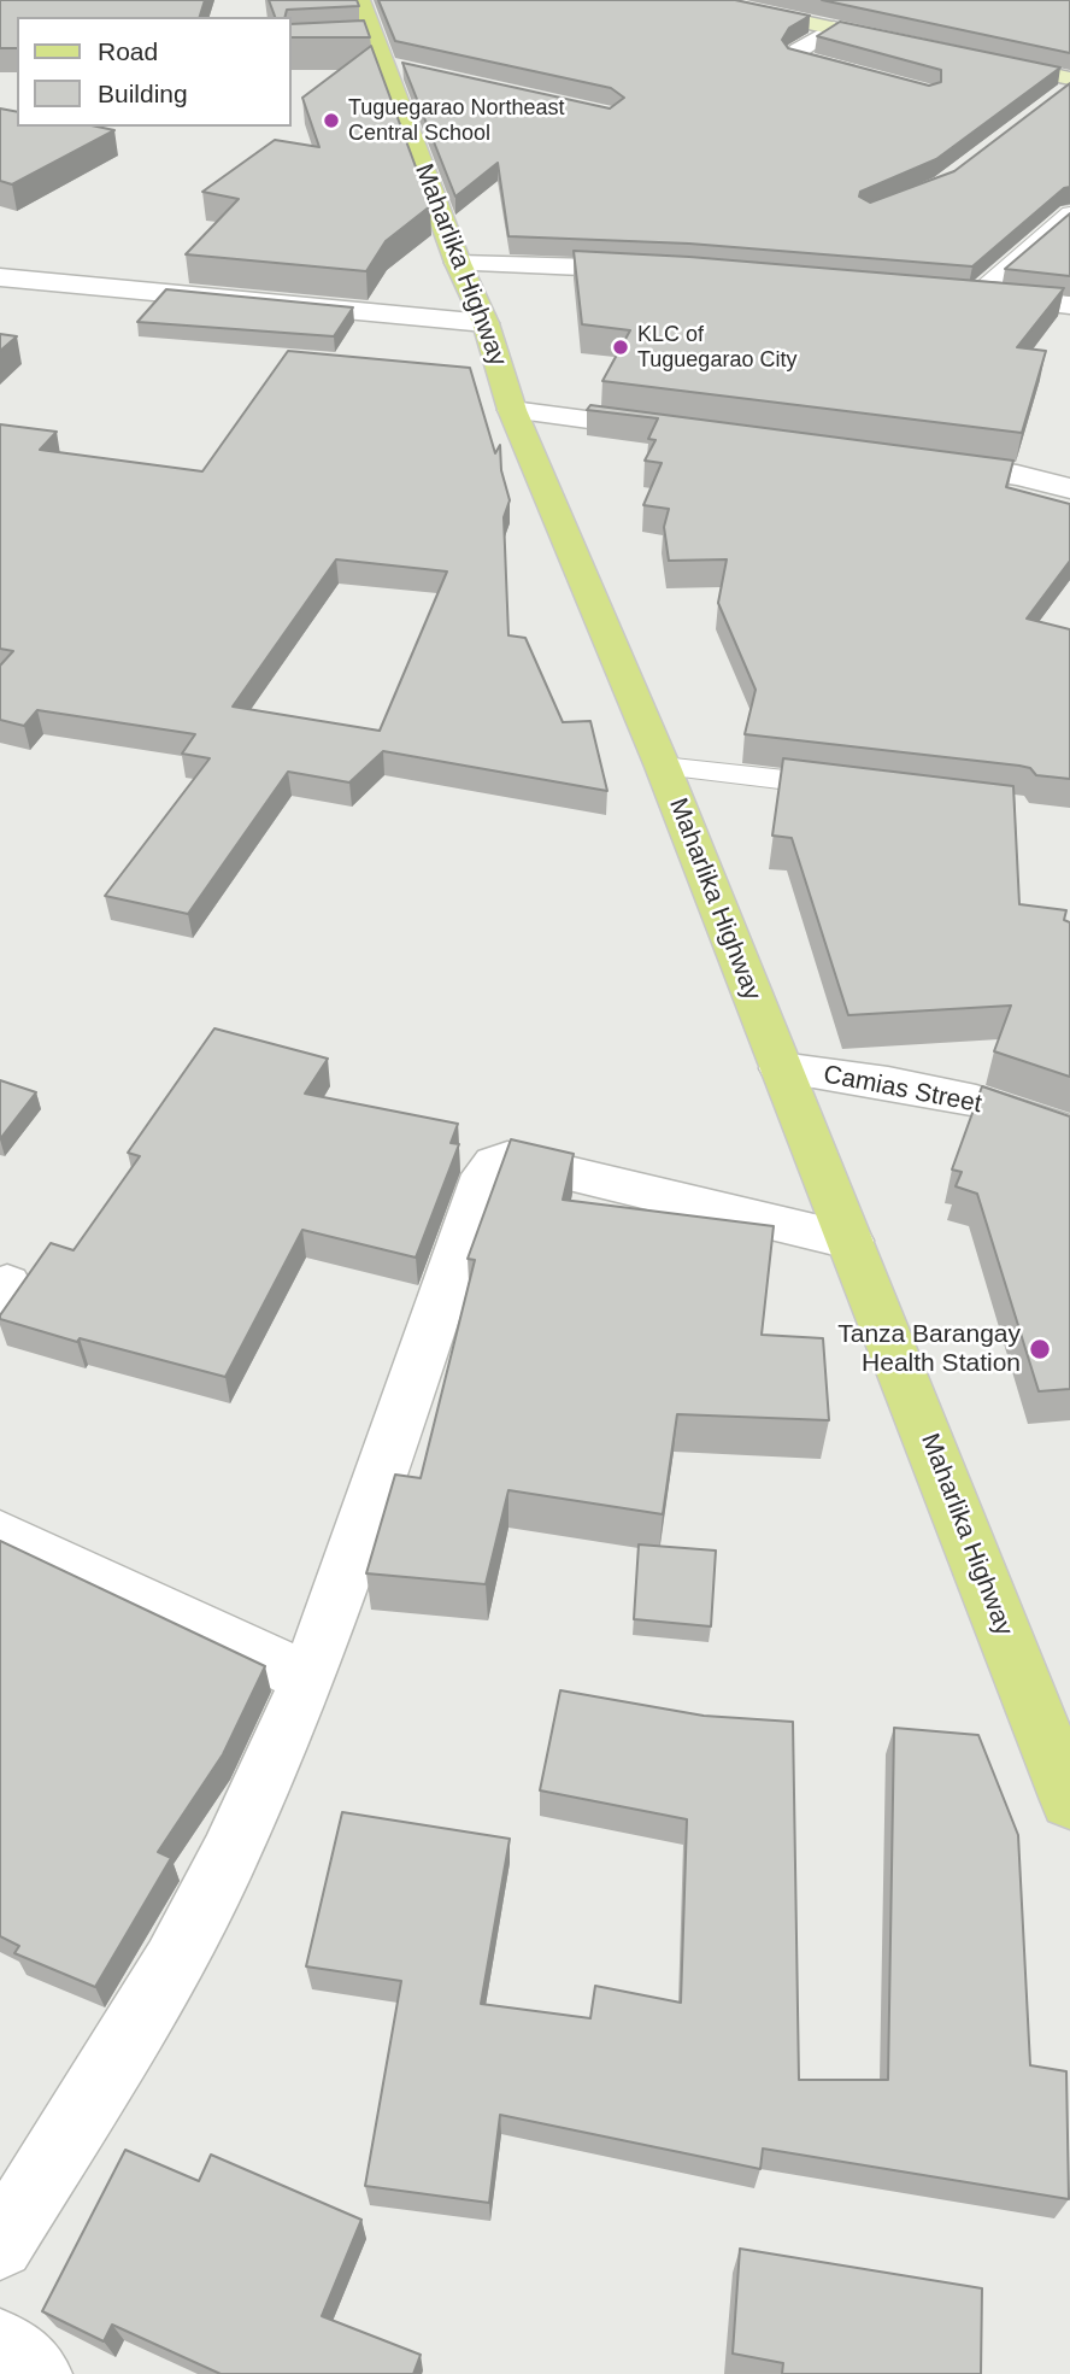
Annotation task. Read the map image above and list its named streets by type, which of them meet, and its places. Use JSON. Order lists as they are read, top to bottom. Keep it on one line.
{"streets":{"main road":["Maharlika Highway"],"street":["Camias Street"]},"crossings":[["Maharlika Highway","Camias Street"]],"places":["Tuguegarao Northeast Central School","KLC of Tuguegarao City","Tanza Barangay Health Station"],"legend":["Road","Building"]}
